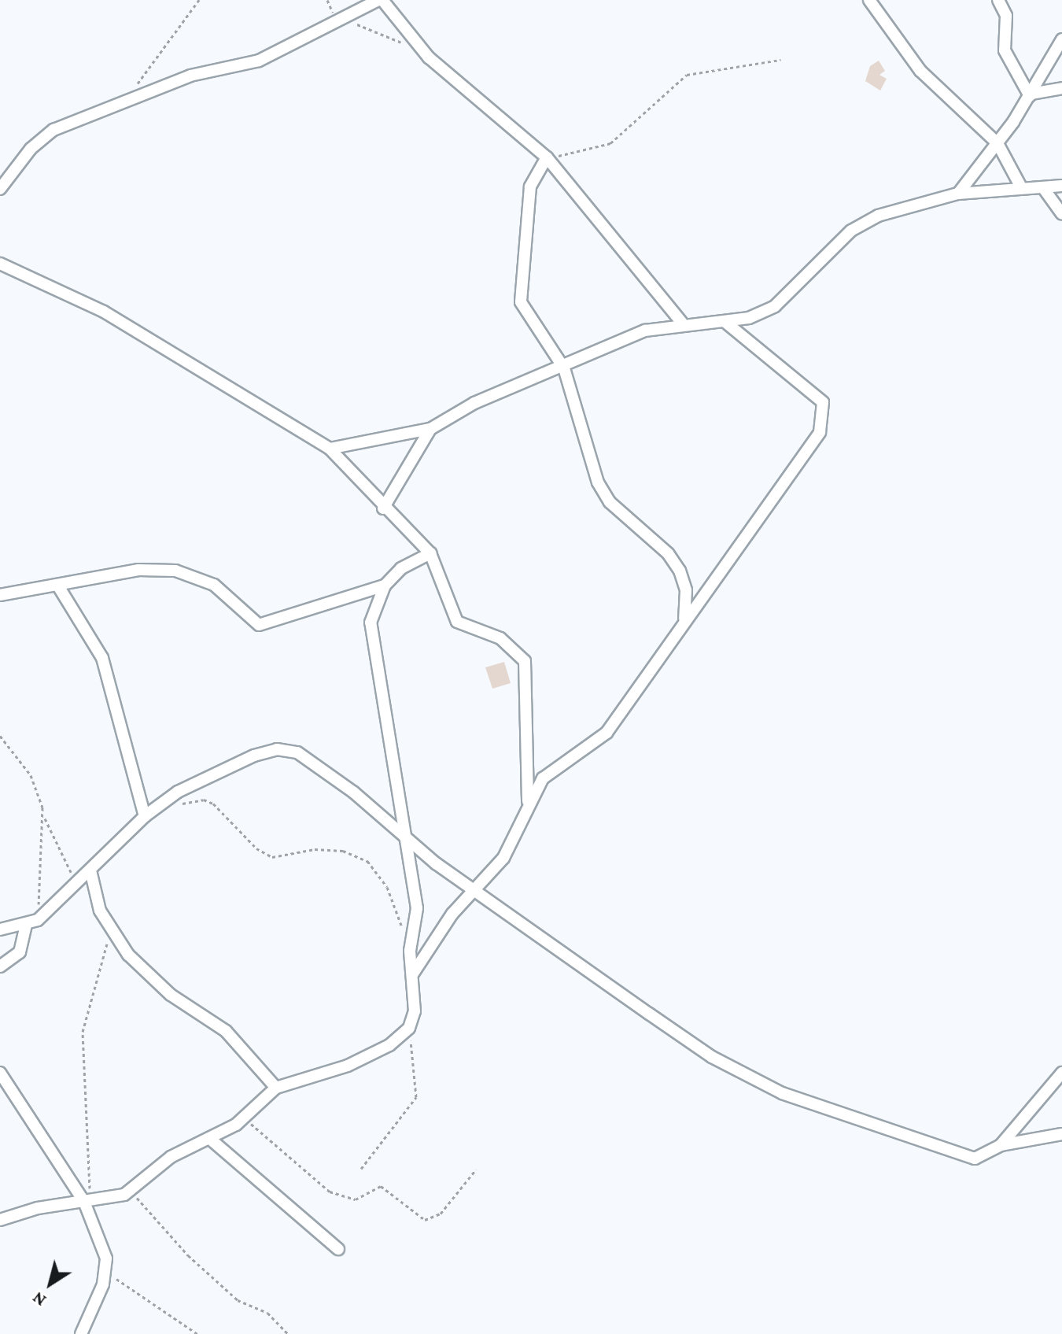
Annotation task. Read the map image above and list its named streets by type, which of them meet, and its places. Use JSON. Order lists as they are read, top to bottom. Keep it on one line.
{"north":"bottom left"}
